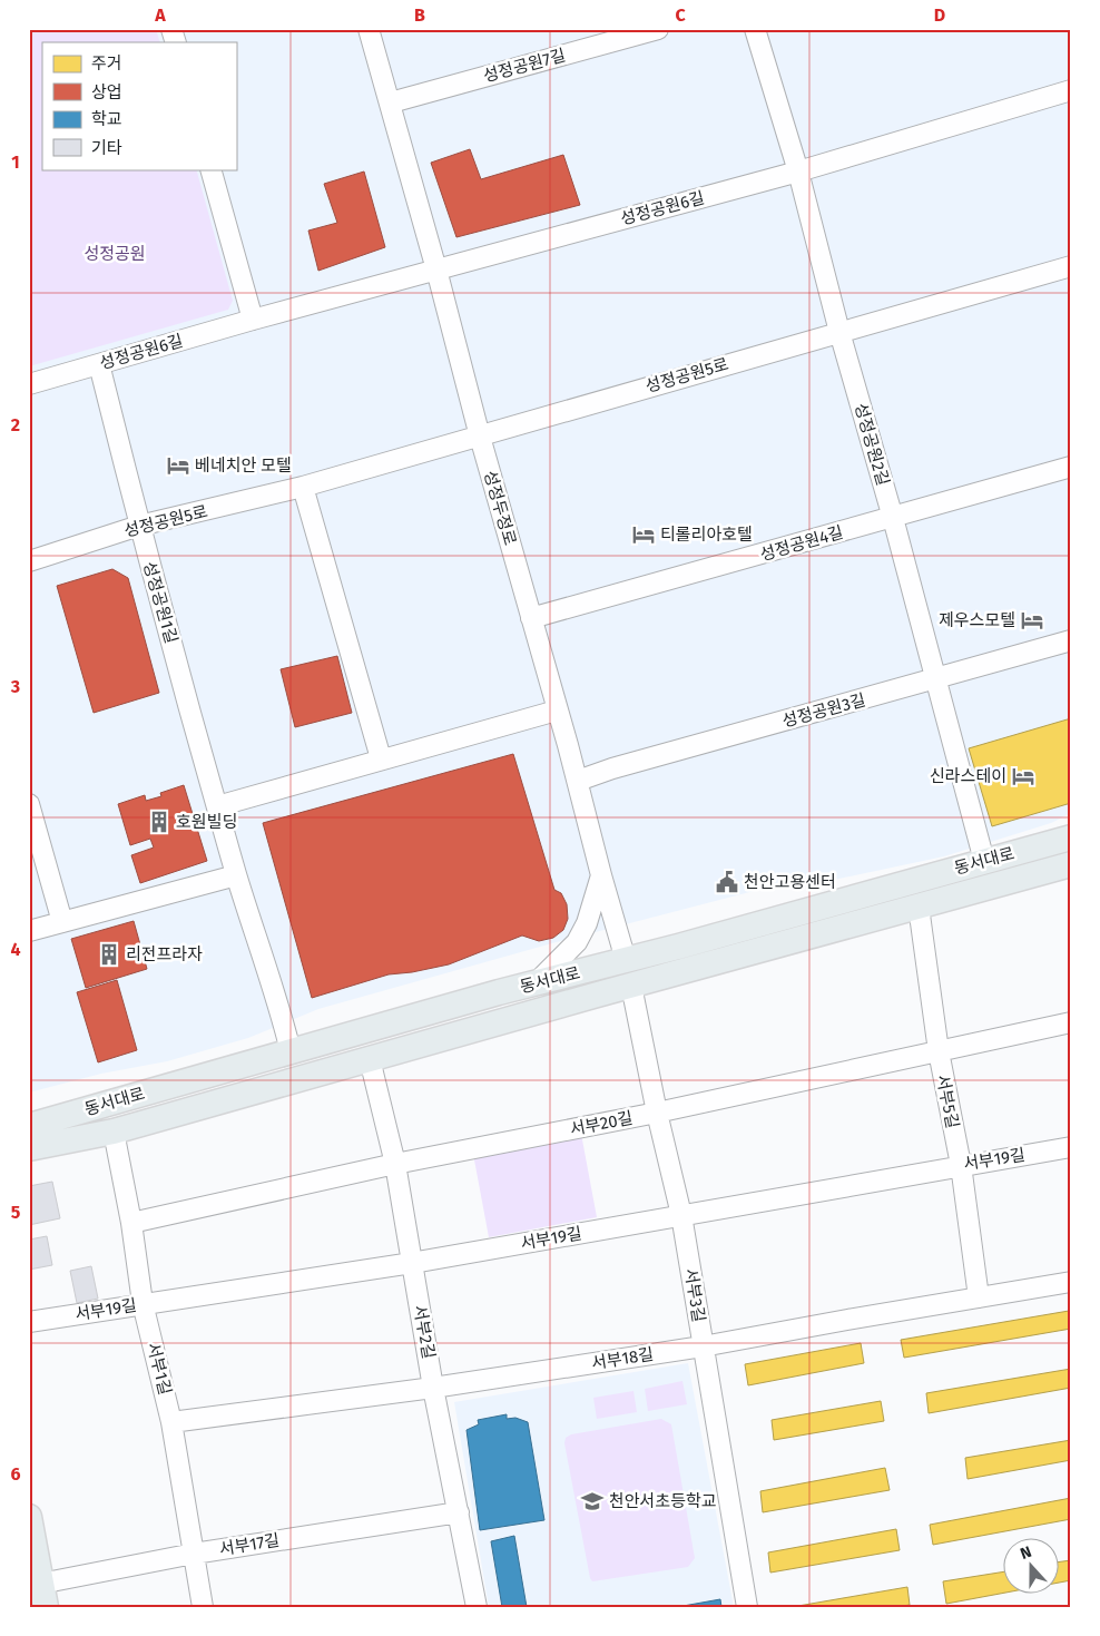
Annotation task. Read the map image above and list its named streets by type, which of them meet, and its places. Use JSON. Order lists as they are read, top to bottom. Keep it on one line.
{"streets":{"main road":["성정두정로","동서대로"],"street":["성정공원7길","성정공원6길","성정공원5로","성정공원2길","성정공원4길","성정공원1길","성정공원3길","서부5길","서부20길","서부19길","서부3길","서부2길","서부18길","서부1길","서부17길"]},"crossings":[["성정공원7길","성정두정로"],["성정공원6길","성정공원2길"],["성정공원6길","성정두정로"],["성정공원6길","성정공원1길"],["성정공원5로","성정공원2길"],["성정공원5로","성정두정로"],["성정공원5로","성정공원1길"],["성정공원2길","성정공원4길"],["성정공원2길","성정공원3길"],["성정공원2길","동서대로"],["성정두정로","성정공원4길"],["성정두정로","성정공원3길"],["성정두정로","동서대로"],["성정두정로","서부3길"],["성정공원1길","동서대로"],["동서대로","서부5길"],["동서대로","서부3길"],["동서대로","서부2길"],["동서대로","서부1길"],["서부5길","서부20길"],["서부5길","서부19길"],["서부5길","서부18길"],["서부20길","서부3길"],["서부20길","서부2길"],["서부20길","서부1길"],["서부19길","서부3길"],["서부19길","서부2길"],["서부19길","서부1길"],["서부3길","서부18길"],["서부2길","서부18길"],["서부2길","서부17길"],["서부18길","서부1길"],["서부1길","서부17길"]],"parks":["성정공원"],"places":{"hotel":["베네치안 모텔","티롤리아호텔","제우스모텔","신라스테이"],"building":["호원빌딩","리전프라자"],"public building":["천안고용센터"],"school or university":["천안서초등학교"]},"legend":["주거","상업","학교","기타"],"north":"top","grid":{"columns":["A","B","C","D"],"rows":["1","2","3","4","5","6"]}}
